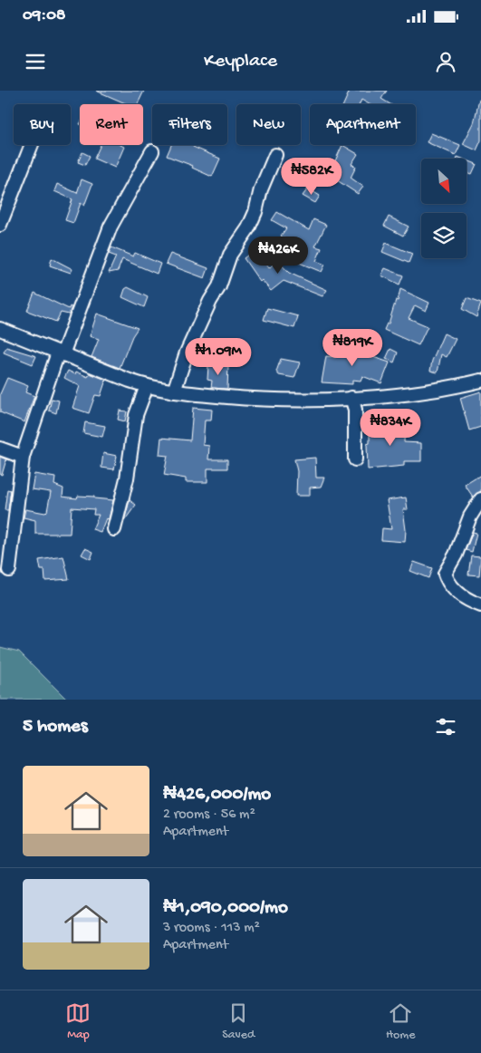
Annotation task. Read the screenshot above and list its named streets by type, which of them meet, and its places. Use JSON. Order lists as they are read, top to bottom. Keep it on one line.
{"north":"bottom right","page":{"status":"09:08","header":"Keyplace","chip":["Buy","Rent","Filters","New","Apartment"],"price":["₦582K","₦426K","₦819K","₦1.09M","₦834K"],"heading":"5 homes","list":[{"name":"₦426,000/mo","note":"2 rooms · 56 m² · Apartment"},{"name":"₦1,090,000/mo","note":"3 rooms · 113 m² · Apartment"}],"tabs":["Map","Saved","Home"]}}
